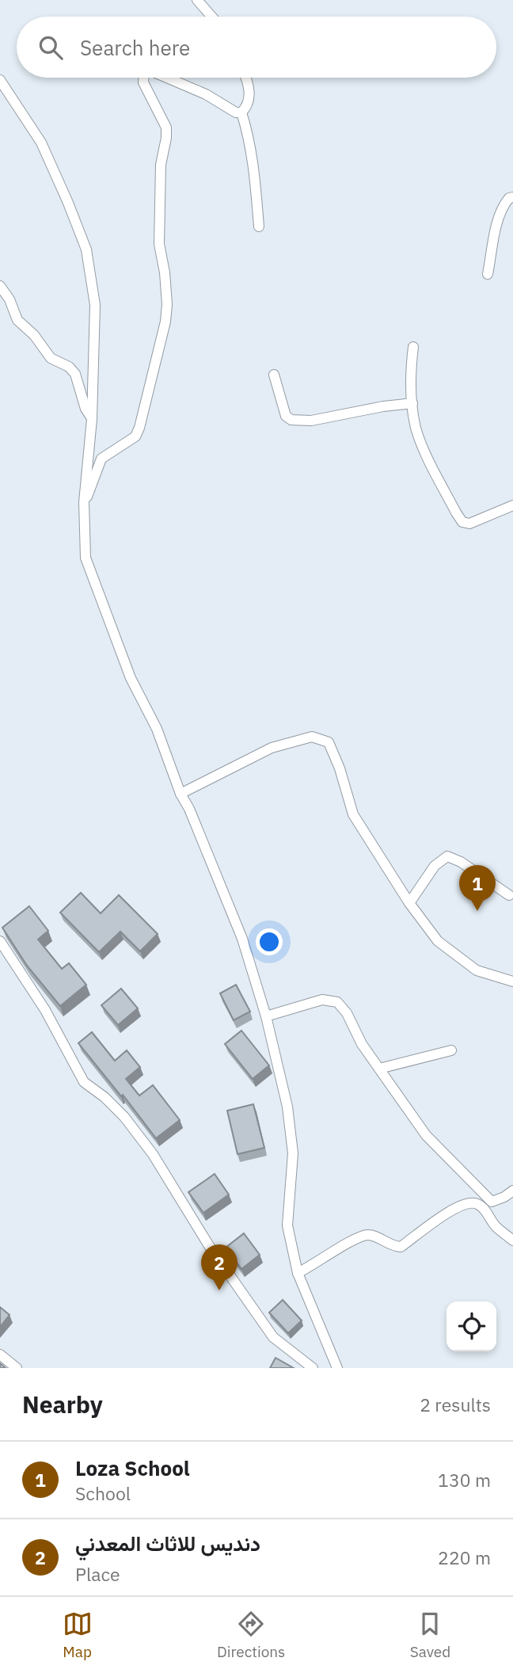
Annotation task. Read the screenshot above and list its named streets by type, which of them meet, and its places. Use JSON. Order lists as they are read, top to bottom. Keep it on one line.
{"page":{"search":"Search here","pins":["1","2"],"heading":["Nearby","2 results"],"list":[{"mark":"1","name":"Loza School","note":"School","value":"130 m"},{"mark":"2","name":"دنديس للاثاث المعدني","note":"Place","value":"220 m"}],"nav":["Map","Directions","Saved"]}}
